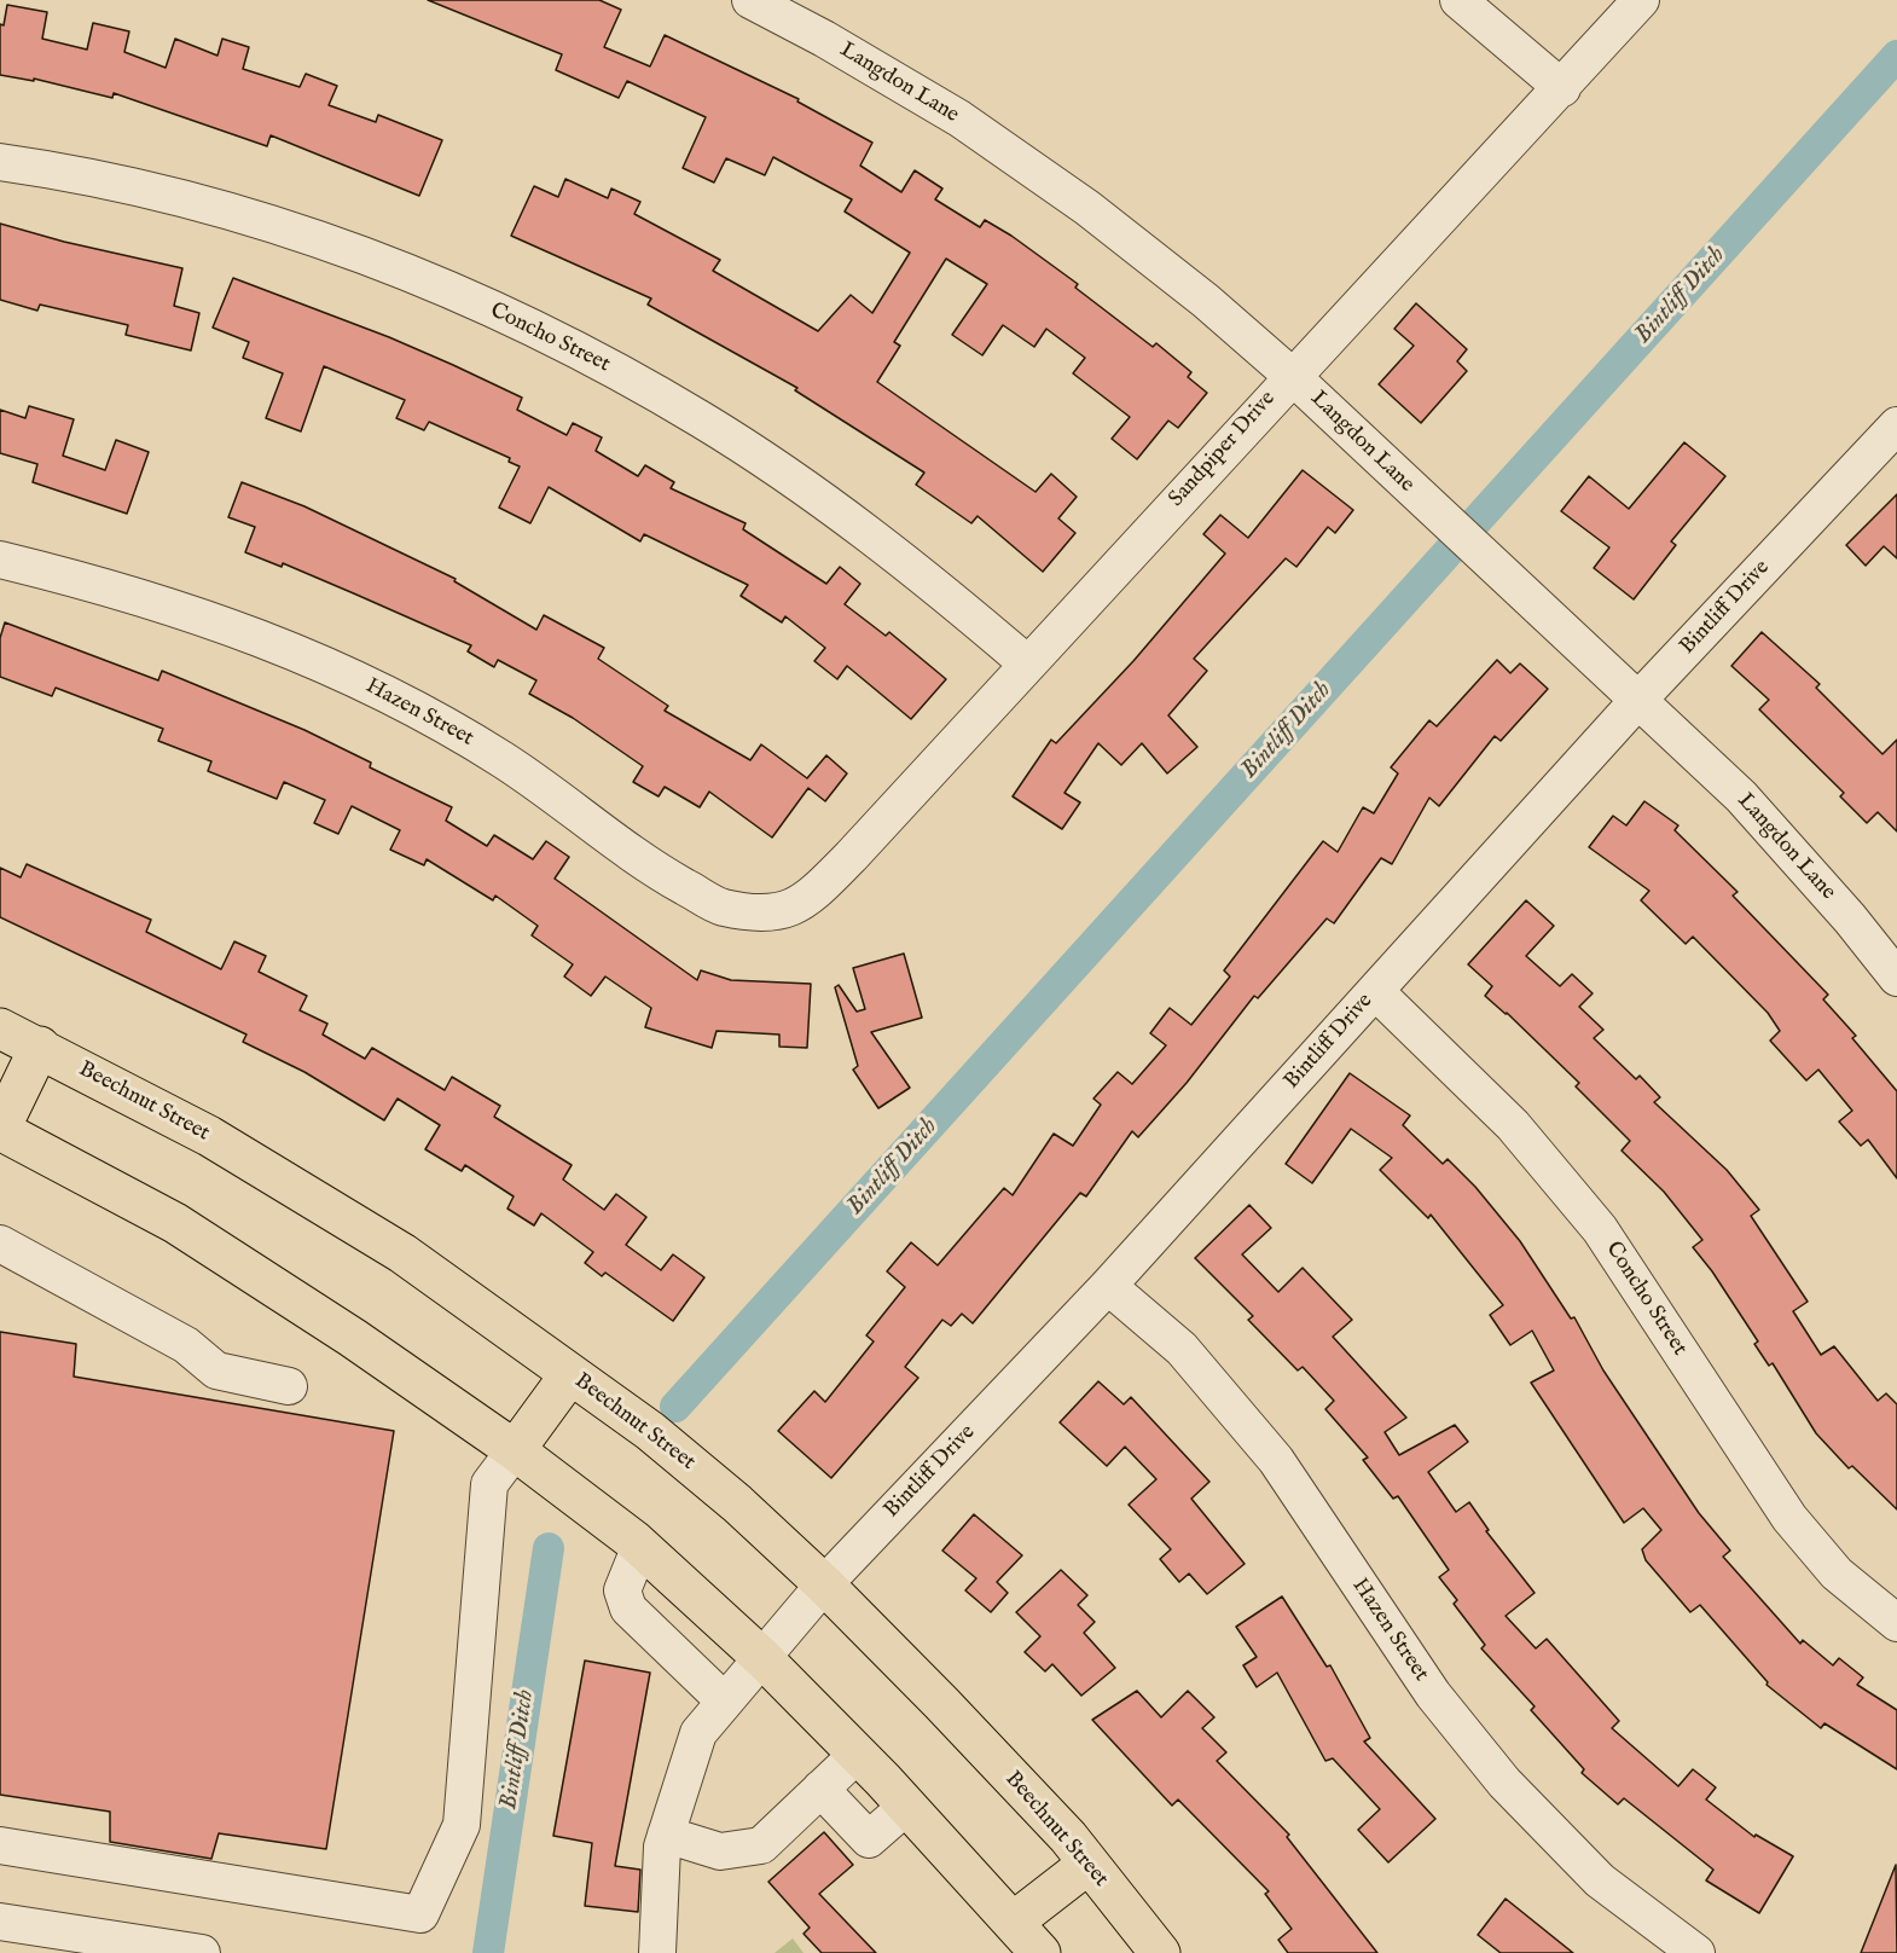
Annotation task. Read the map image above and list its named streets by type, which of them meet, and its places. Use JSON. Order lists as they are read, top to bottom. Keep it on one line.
{"streets":{"main road":["Beechnut Street"],"street":["Langdon Lane","Concho Street","Sandpiper Drive","Bintliff Drive","Hazen Street"]},"crossings":[["Langdon Lane","Sandpiper Drive"],["Langdon Lane","Bintliff Drive"],["Concho Street","Sandpiper Drive"],["Concho Street","Bintliff Drive"],["Sandpiper Drive","Hazen Street"],["Bintliff Drive","Hazen Street"],["Bintliff Drive","Beechnut Street"]],"water":["Bintliff Ditch"]}
